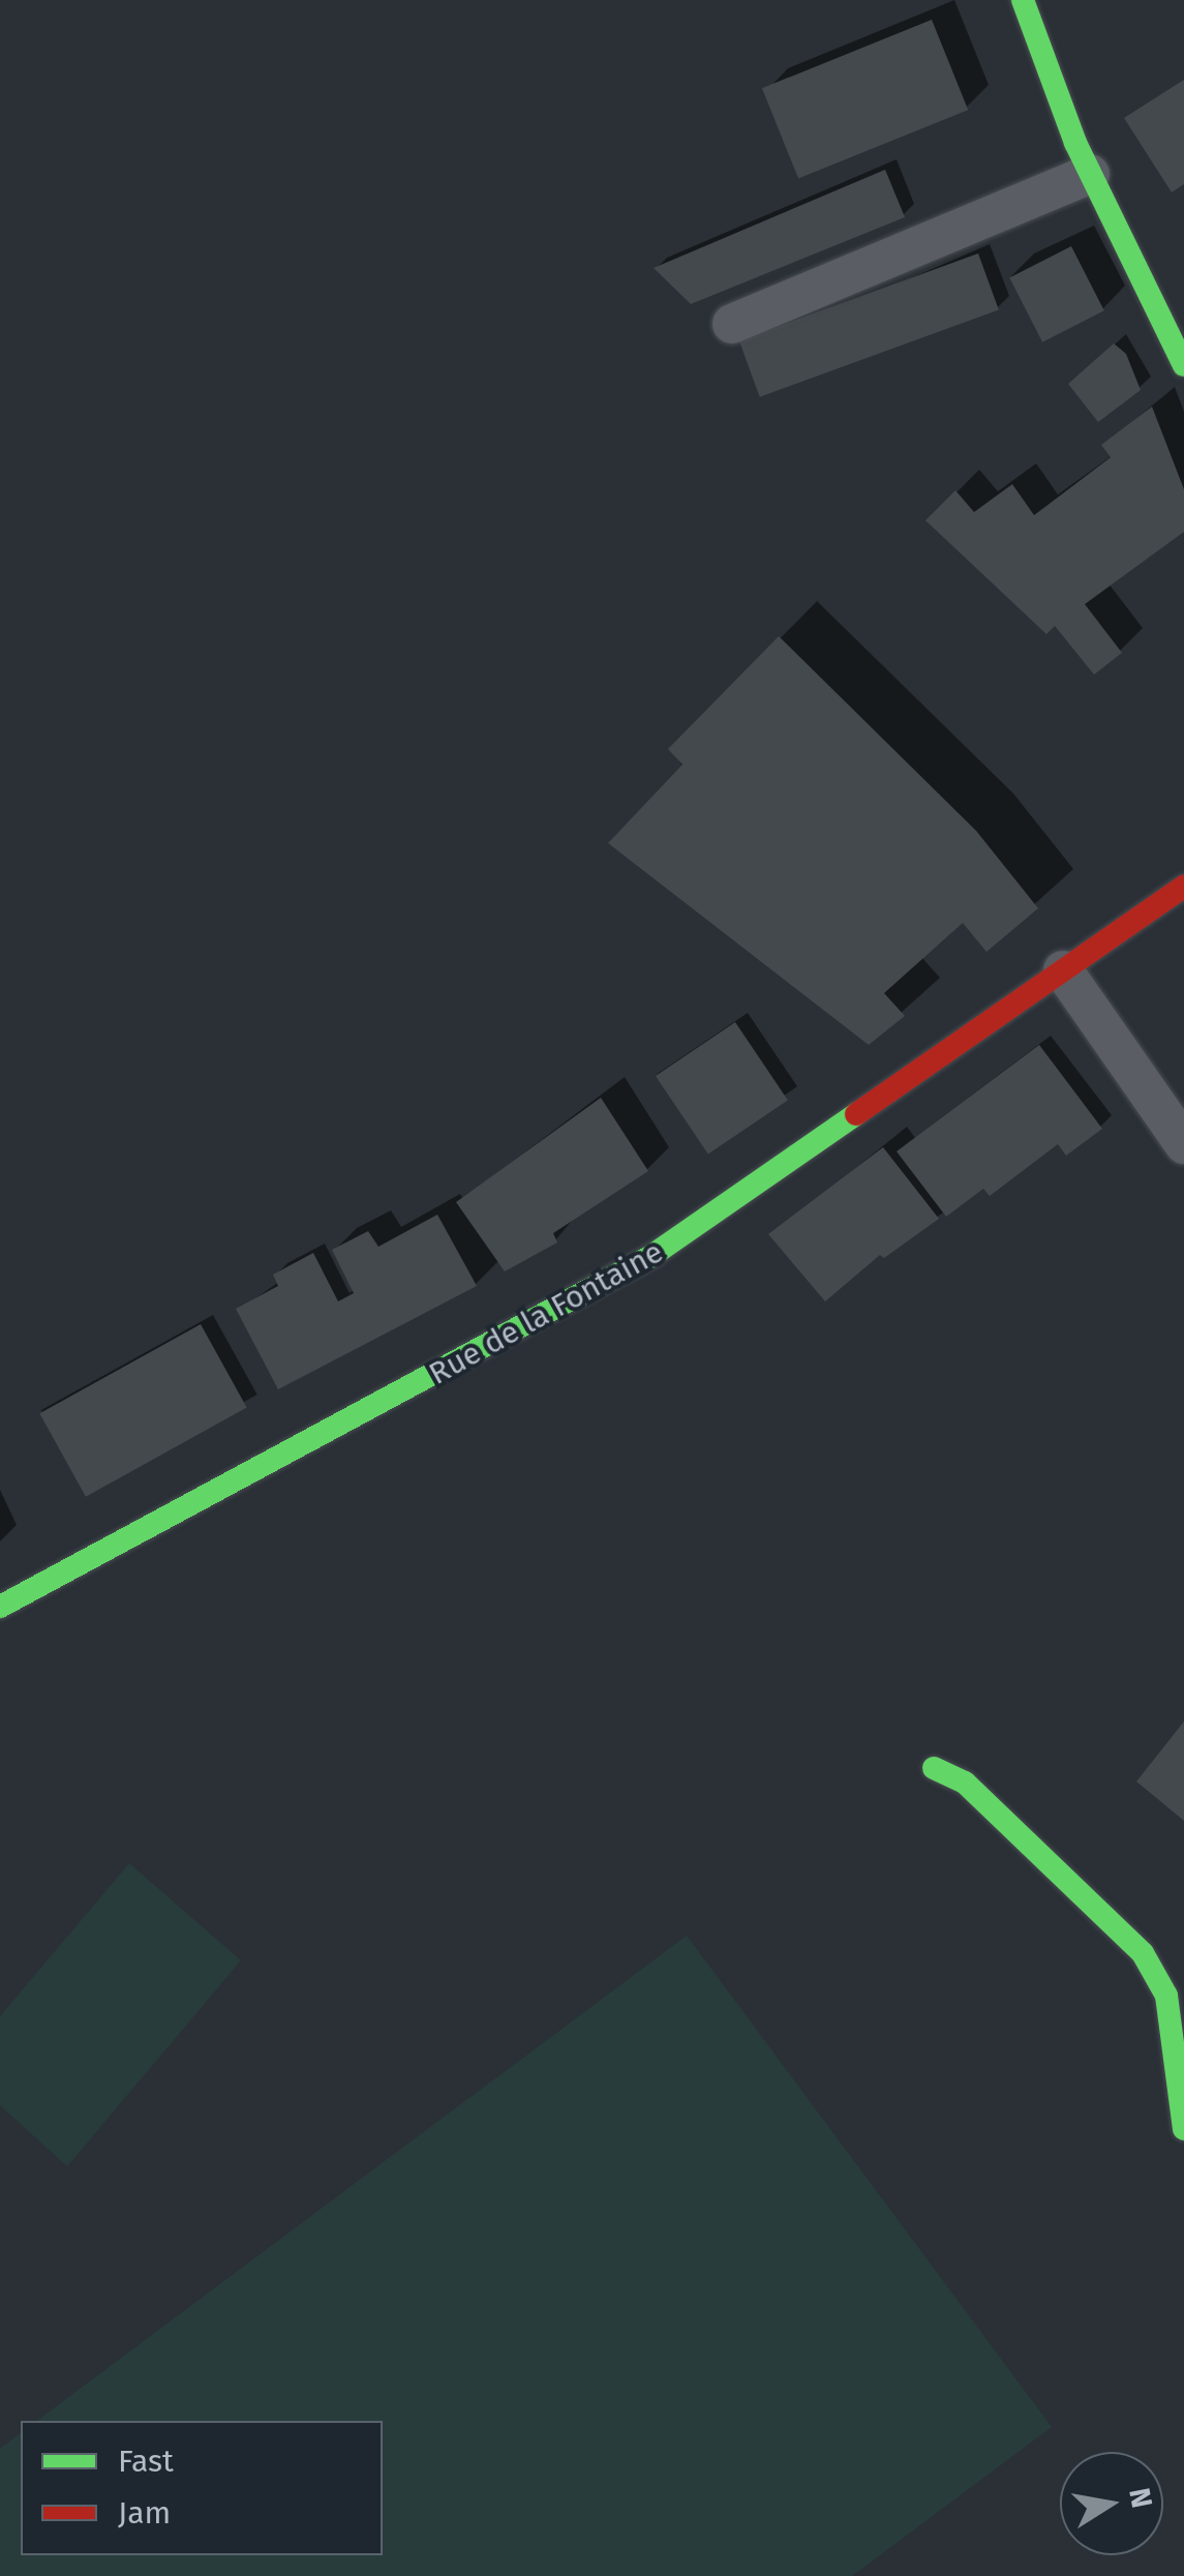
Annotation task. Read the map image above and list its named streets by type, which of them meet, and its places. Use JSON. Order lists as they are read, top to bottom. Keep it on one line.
{"streets":{"street":["Rue de la Fontaine"]},"legend":["Fast","Jam"],"north":"right"}
